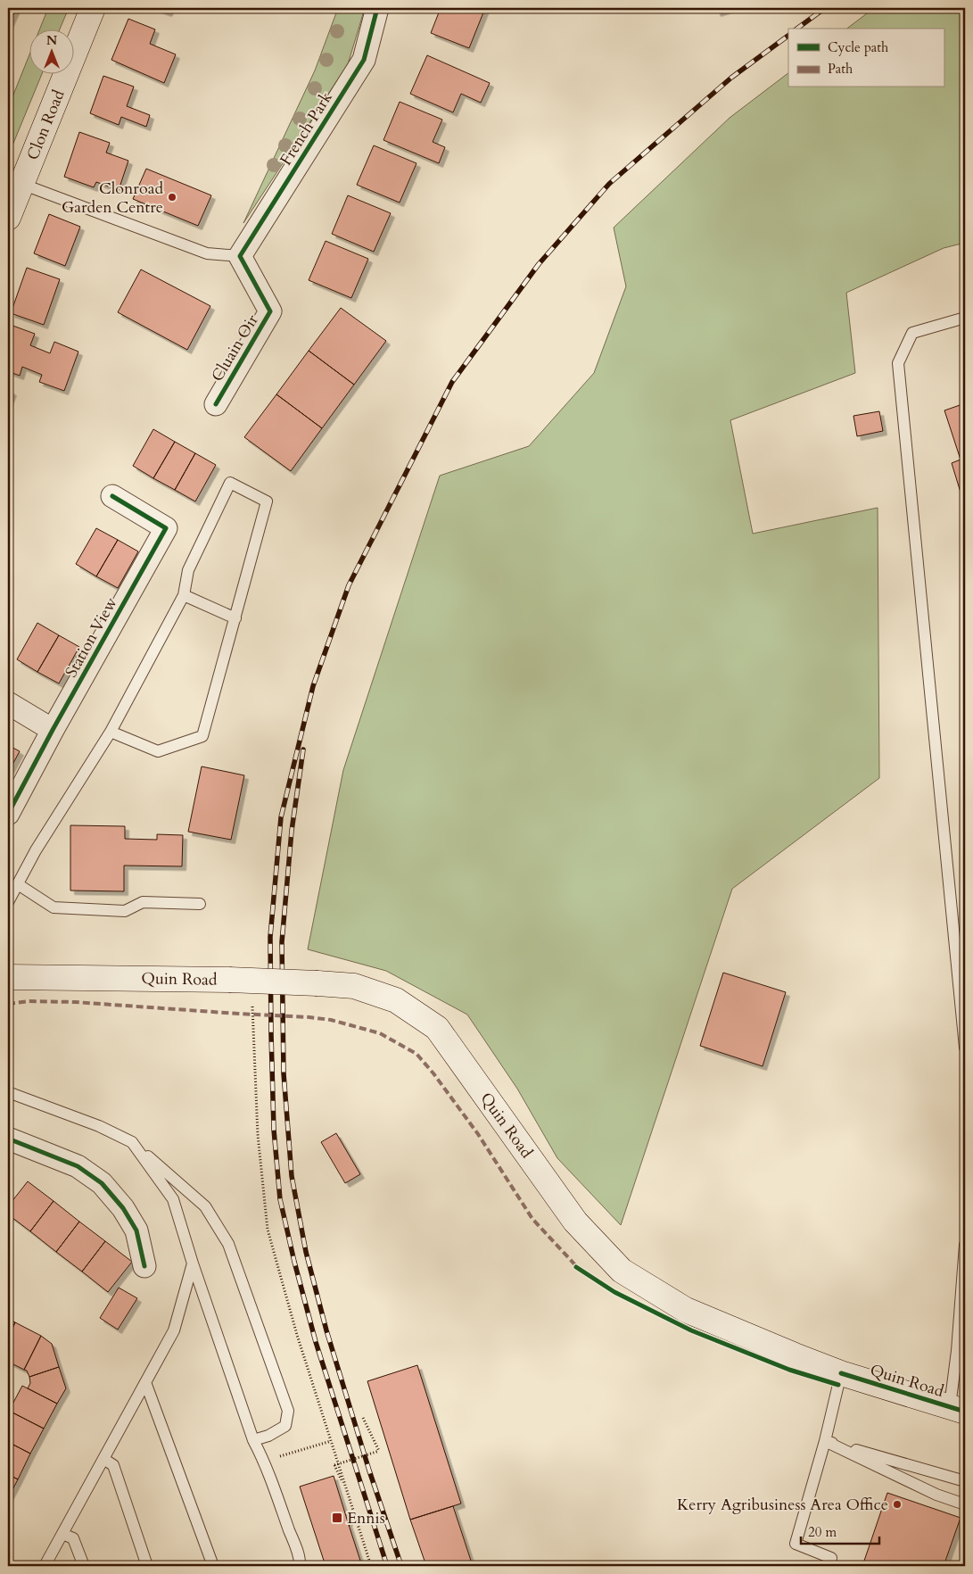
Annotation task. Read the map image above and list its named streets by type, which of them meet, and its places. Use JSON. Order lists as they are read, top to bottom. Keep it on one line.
{"streets":{"main road":["Clon Road","Quin Road"],"street":["French Park","Cluain Oir","Station View"]},"crossings":[["French Park","Cluain Oir"]],"places":{"other":["Clonroad Garden Centre","Kerry Agribusiness Area Office"],"transit":["Ennis"]},"legend":["Cycle path","Path"],"scale_bar":"20 m","north":"top"}
